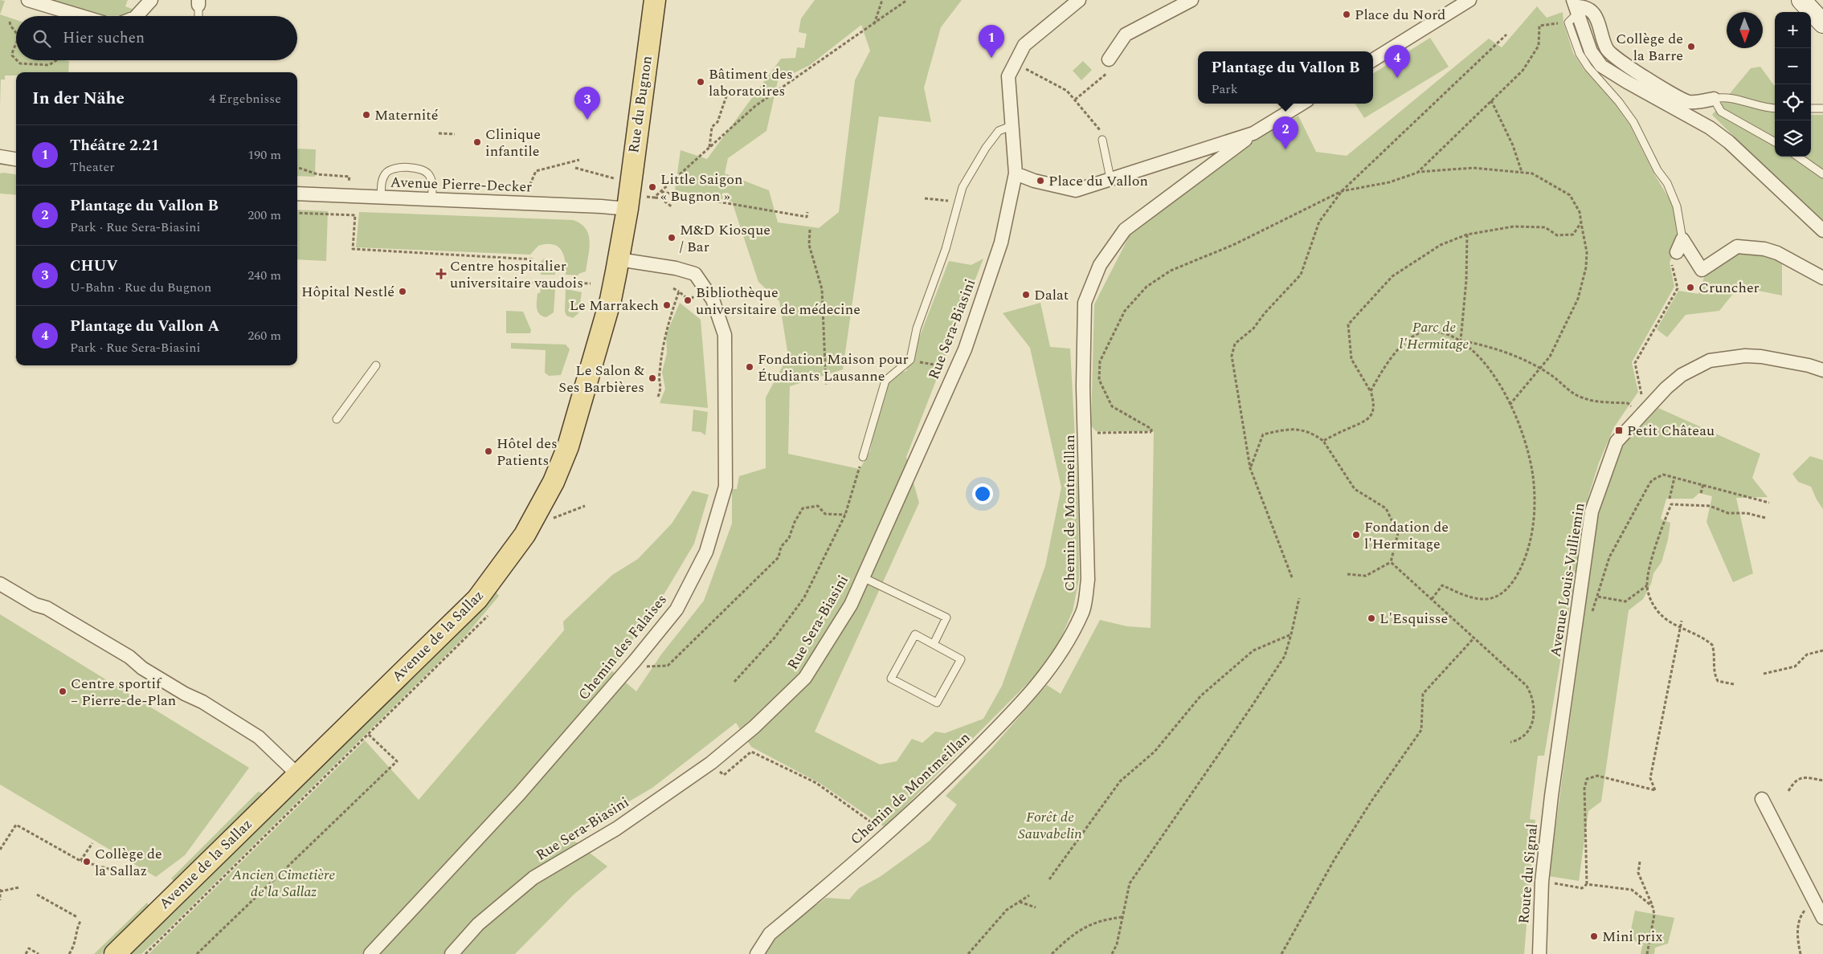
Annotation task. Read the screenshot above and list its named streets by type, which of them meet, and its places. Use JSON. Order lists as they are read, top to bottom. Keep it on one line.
{"streets":{"main road":["Rue du Bugnon","Avenue de la Sallaz"],"street":["Avenue Pierre-Decker","Rue Sera-Biasini","Chemin de Montmeillan","Avenue Louis-Vulliemin","Chemin des Falaises","Route du Signal"]},"crossings":[["Rue du Bugnon","Avenue Pierre-Decker"],["Rue du Bugnon","Avenue de la Sallaz"],["Avenue Pierre-Decker","Avenue de la Sallaz"],["Avenue Louis-Vulliemin","Route du Signal"],["Avenue de la Sallaz","Chemin des Falaises"]],"parks":["Parc de l'Hermitage","Forêt de Sauvabelin","Ancien Cimetière de la Sallaz"],"places":{"other":["Place du Nord","Collège de la Barre","Bâtiment des laboratoires","Maternité","Clinique infantile","Place du Vallon","Little Saigon « Bugnon »","M&D Kiosque / Bar","Cruncher","Hôpital Nestlé","Dalat","Bibliothèque universitaire de médecine","Le Marrakech","Fondation Maison pour Étudiants Lausanne","Le Salon & Ses Barbières","Hôtel des Patients","Fondation de l'Hermitage","L'Esquisse","Centre sportif – Pierre-de-Plan","Collège de la Sallaz","Mini prix"],"health":["Centre hospitalier universitaire vaudois"],"transit":["Petit Château"]},"north":"bottom","page":{"map_buttons":["+","−"],"search":"Hier suchen","pins":["1","4","3","2"],"popup":["Plantage du Vallon B","Park"],"heading":["In der Nähe","4 Ergebnisse"],"list":[{"mark":"1","name":"Théâtre 2.21","note":"Theater","value":"190 m"},{"mark":"2","name":"Plantage du Vallon B","note":"Park · Rue Sera-Biasini","value":"200 m"},{"mark":"3","name":"CHUV","note":"U-Bahn · Rue du Bugnon","value":"240 m"},{"mark":"4","name":"Plantage du Vallon A","note":"Park · Rue Sera-Biasini","value":"260 m"}]}}
